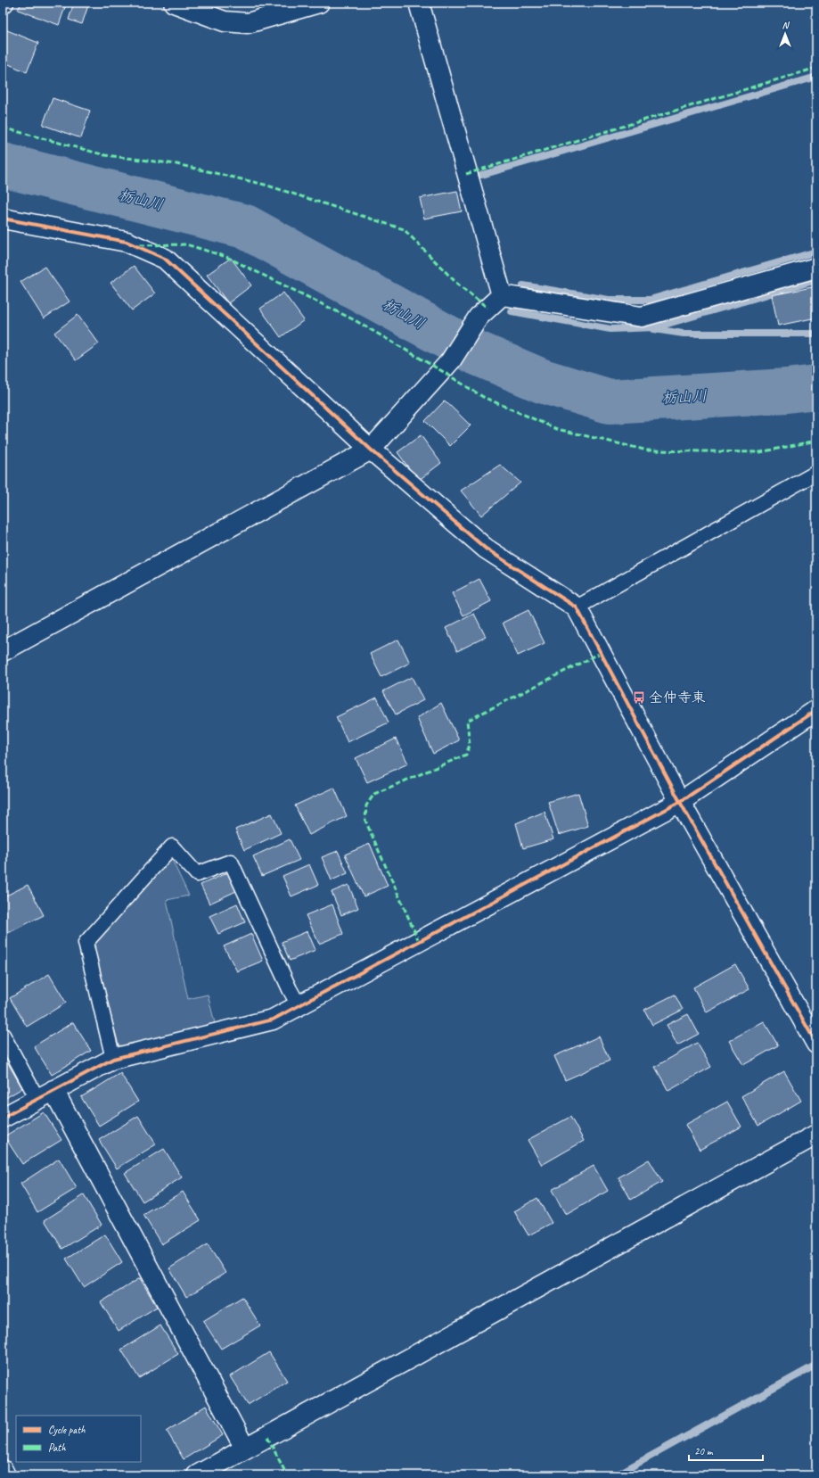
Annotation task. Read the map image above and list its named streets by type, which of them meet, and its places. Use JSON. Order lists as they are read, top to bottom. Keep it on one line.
{"water":["栃山川"],"places":{"bus stop":["全仲寺東"]},"legend":["Cycle path","Path"],"scale_bar":"20 m","north":"top"}
